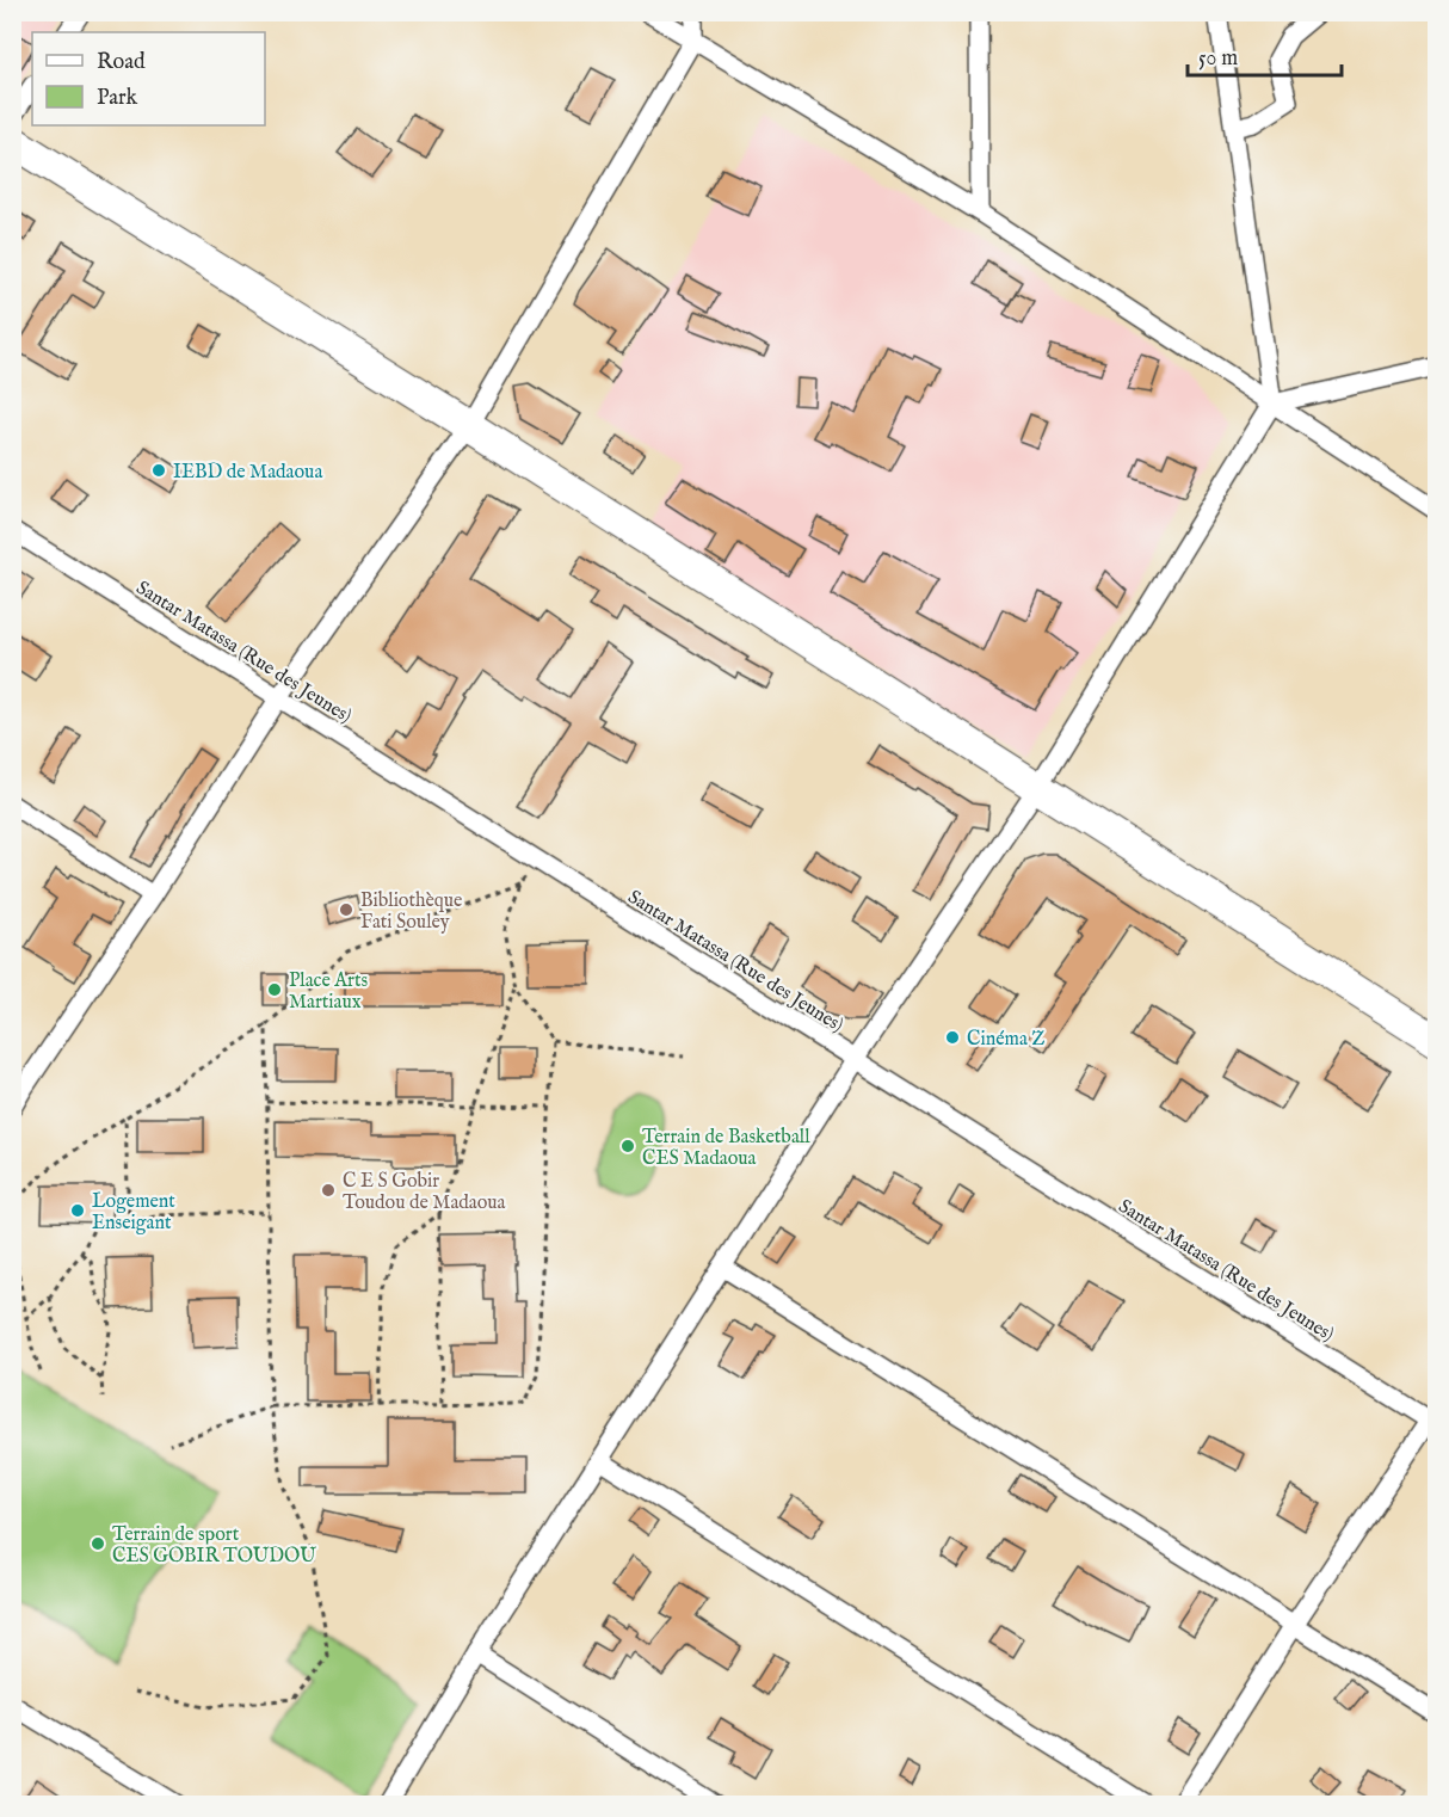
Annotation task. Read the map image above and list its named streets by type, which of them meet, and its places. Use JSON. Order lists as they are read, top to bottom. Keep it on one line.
{"streets":{"street":["Santar Matassa (Rue des Jeunes)"]},"places":["IEBD de Madaoua","Bibliothèque Fati Souley","Place Arts Martiaux","Cinéma Z","Terrain de Basketball CES Madaoua","C E S Gobir Toudou de Madaoua","Logement Enseigant","Terrain de sport CES GOBIR TOUDOU"],"legend":["Road","Park"],"scale_bar":"50 m"}
